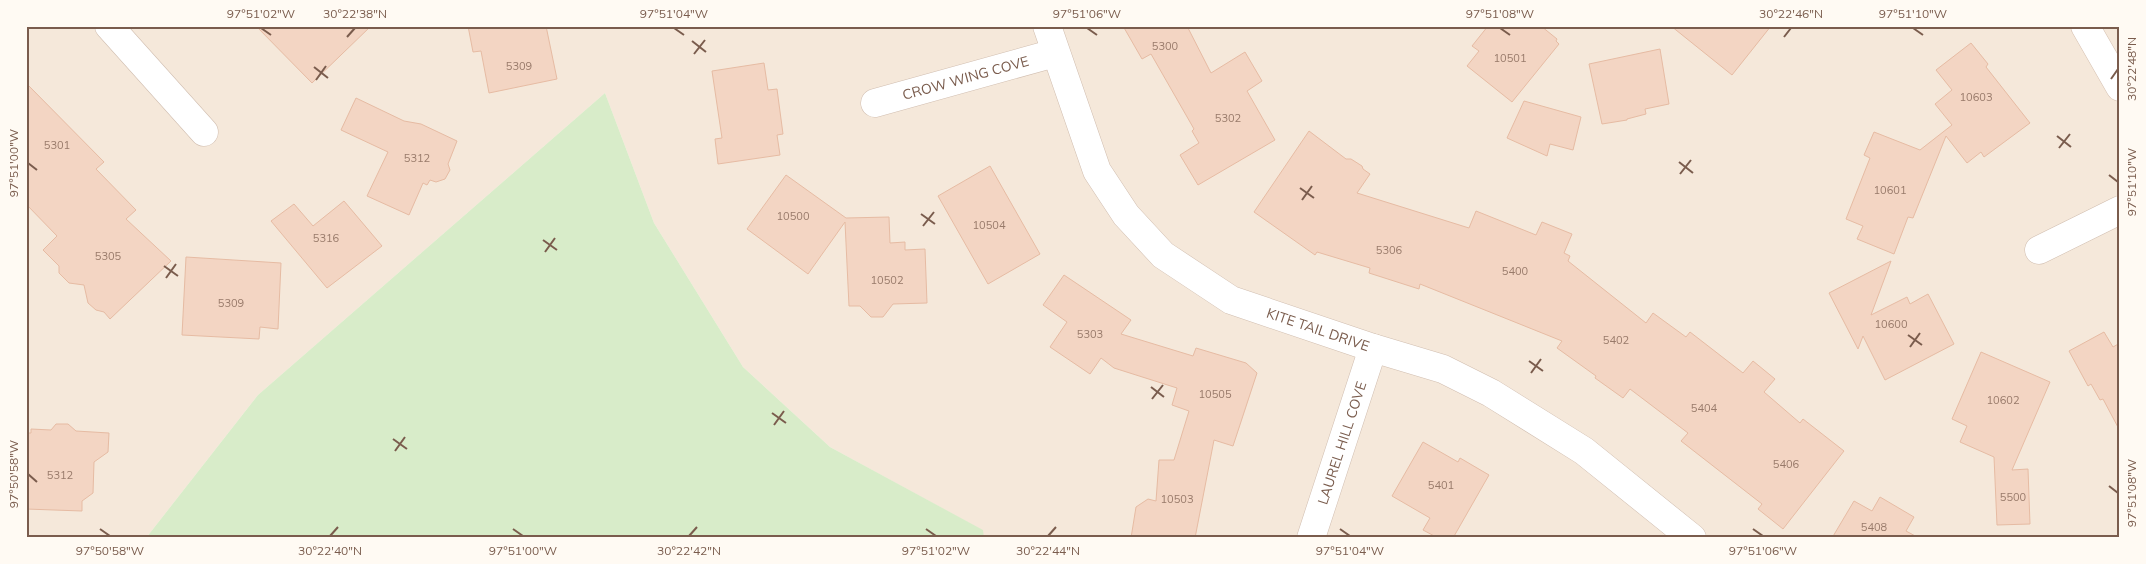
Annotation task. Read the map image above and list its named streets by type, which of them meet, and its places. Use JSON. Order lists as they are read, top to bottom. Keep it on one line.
{"streets":{"street":["CROW WING COVE","KITE TAIL DRIVE","LAUREL HILL COVE"]},"crossings":[["CROW WING COVE","KITE TAIL DRIVE"],["KITE TAIL DRIVE","LAUREL HILL COVE"]],"house_numbers":["5300","10501","5309","10603","5302","5301","5312","10601","10500","10504","5316","5306","5305","5400","10502","5309","10600","5303","5402","10505","10602","5404","5406","5312","5401","5500","10503","5408"],"coordinates":["97°51'02\"W","30°22'38\"N","97°51'04\"W","97°51'06\"W","97°51'08\"W","30°22'46\"N","97°51'10\"W","30°22'48\"N","97°51'00\"W","97°50'58\"W","30°22'40\"N","30°22'42\"N","30°22'44\"N"]}
